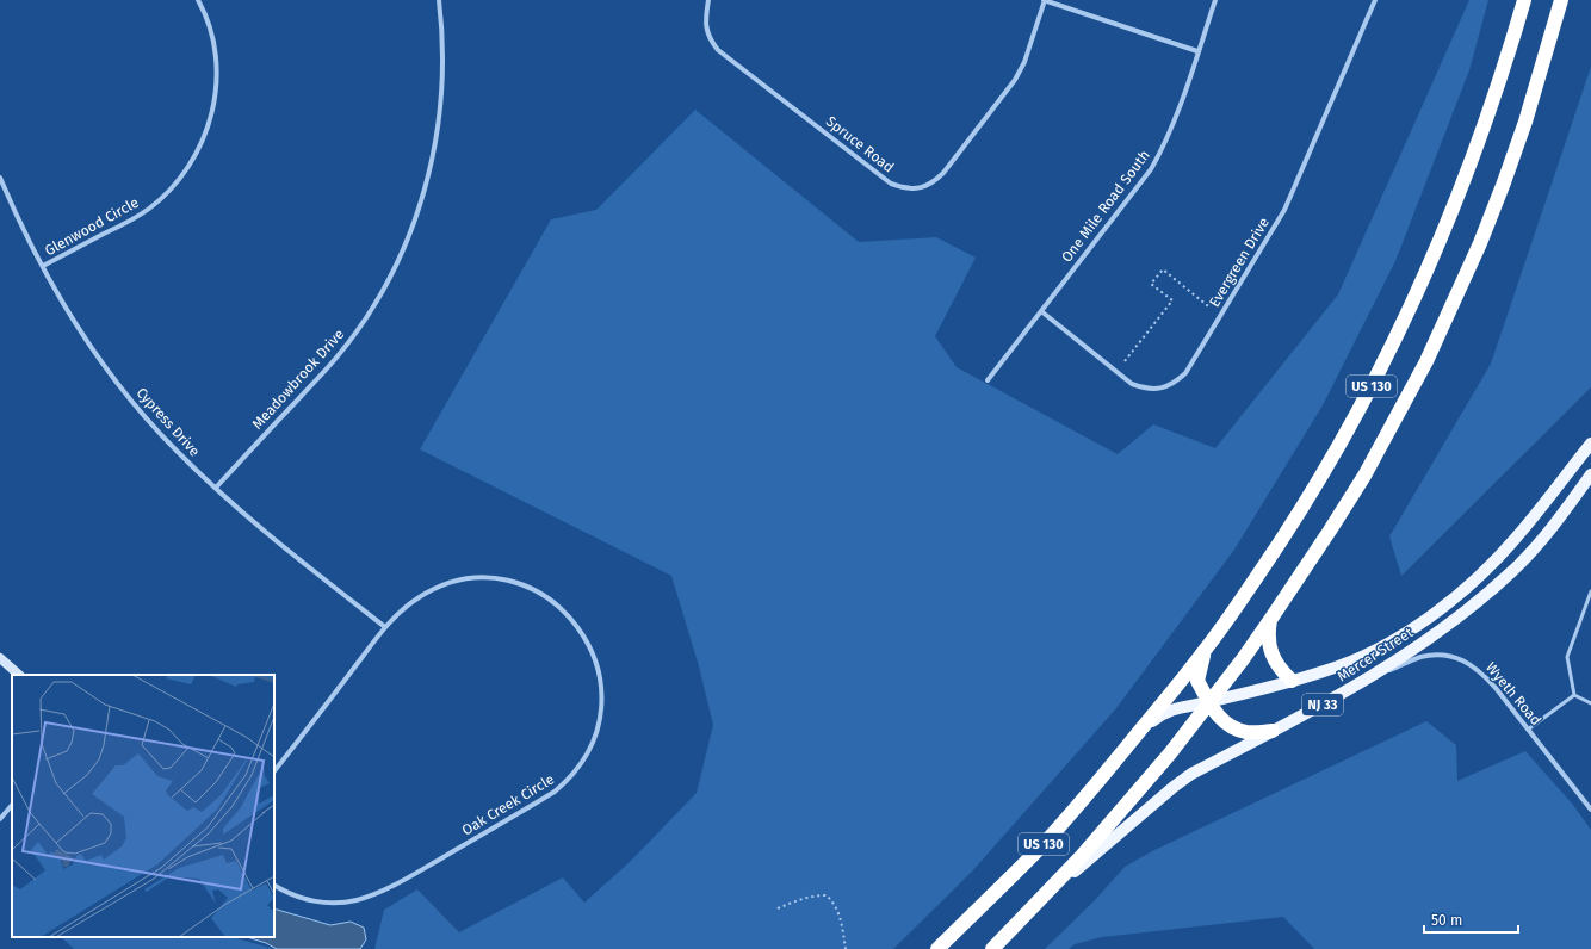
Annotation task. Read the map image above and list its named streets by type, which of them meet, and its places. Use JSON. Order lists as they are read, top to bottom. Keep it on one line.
{"streets":{"highway":["US 130"],"main road":["Mercer Street","NJ 33"],"street":["Spruce Road","One Mile Road South","Glenwood Circle","Evergreen Drive","Meadowbrook Drive","Cypress Drive","Wyeth Road","Oak Creek Circle"]},"crossings":[["One Mile Road South","Evergreen Drive"],["Glenwood Circle","Cypress Drive"],["Meadowbrook Drive","Cypress Drive"],["US 130","Mercer Street"],["Cypress Drive","Oak Creek Circle"],["Mercer Street","Wyeth Road"]],"scale_bar":"50 m"}
